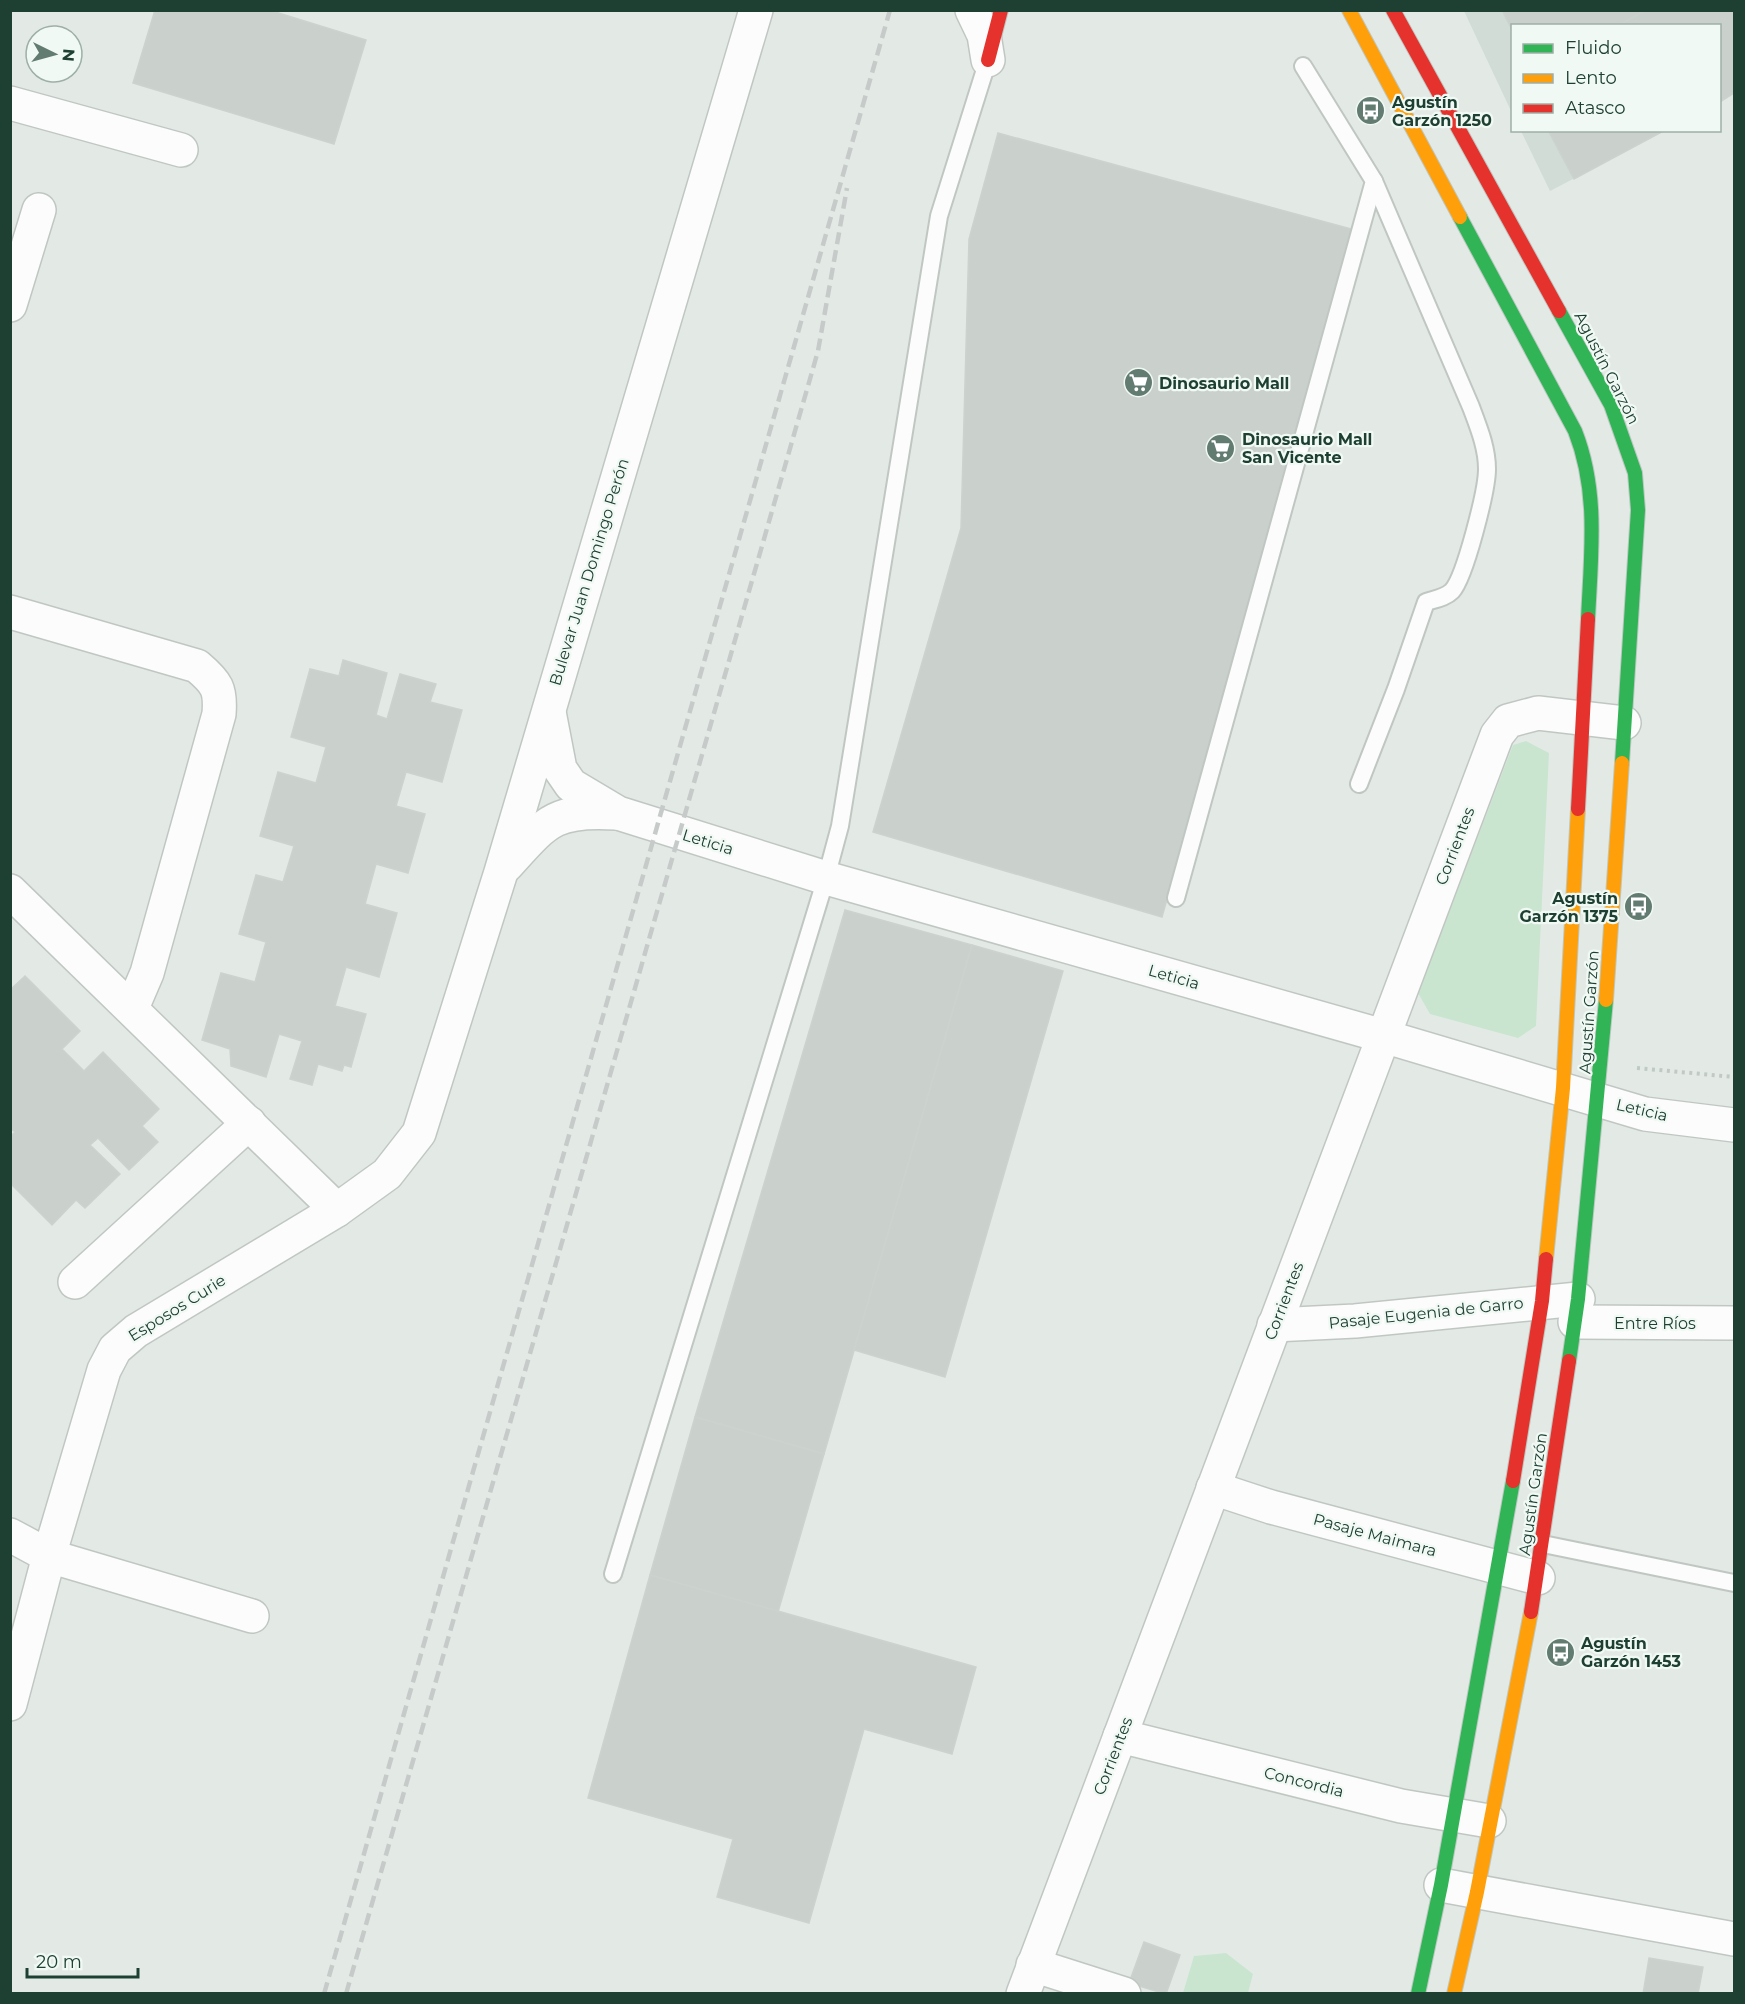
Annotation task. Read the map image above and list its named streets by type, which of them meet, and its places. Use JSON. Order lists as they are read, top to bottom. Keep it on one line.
{"streets":{"main road":["Agustín Garzón"],"street":["Bulevar Juan Domingo Perón","Leticia","Corrientes","Esposos Curie","Pasaje Eugenia de Garro","Entre Ríos","Pasaje Maimara","Concordia"]},"crossings":[["Agustín Garzón","Leticia"],["Agustín Garzón","Corrientes"],["Agustín Garzón","Pasaje Eugenia de Garro"],["Agustín Garzón","Entre Ríos"],["Agustín Garzón","Pasaje Maimara"],["Agustín Garzón","Concordia"],["Bulevar Juan Domingo Perón","Leticia"],["Bulevar Juan Domingo Perón","Esposos Curie"],["Leticia","Corrientes"],["Corrientes","Pasaje Eugenia de Garro"],["Corrientes","Pasaje Maimara"],["Corrientes","Concordia"],["Pasaje Eugenia de Garro","Entre Ríos"]],"places":{"bus stop":["Agustín Garzón 1250","Agustín Garzón 1375","Agustín Garzón 1453"],"supermarket":["Dinosaurio Mall","Dinosaurio Mall San Vicente"]},"legend":["Fluido","Lento","Atasco"],"scale_bar":"20 m","north":"right"}
